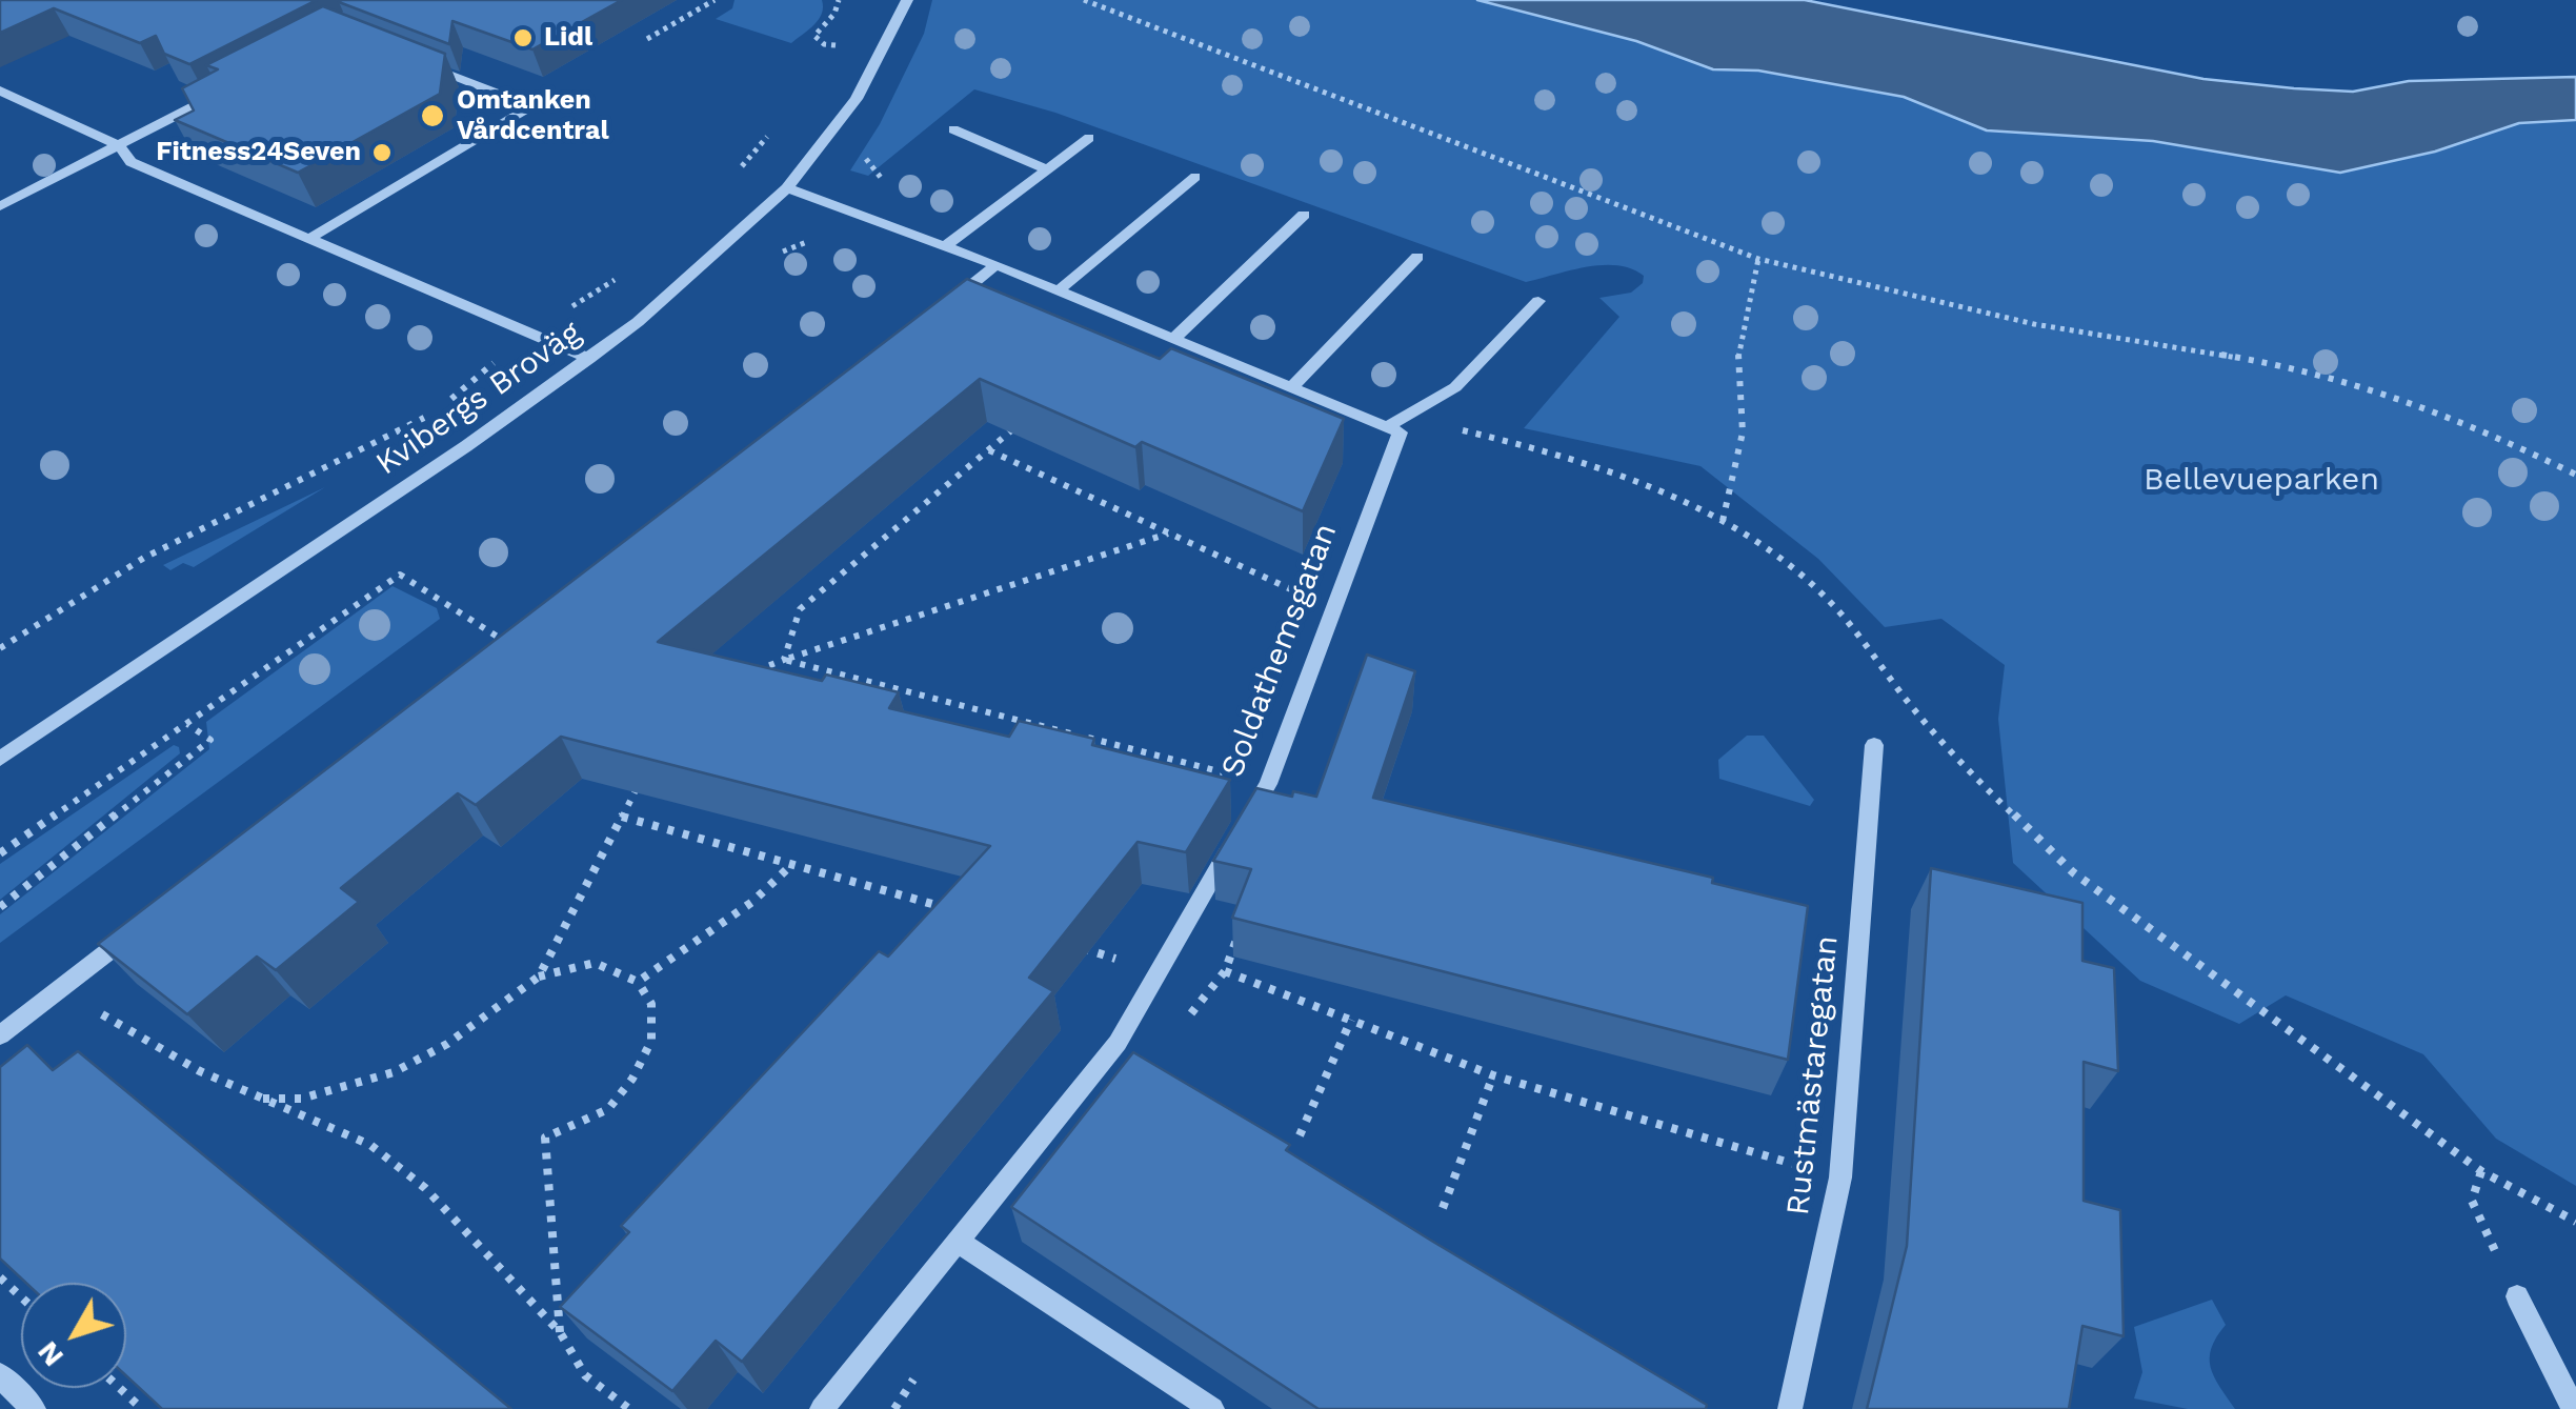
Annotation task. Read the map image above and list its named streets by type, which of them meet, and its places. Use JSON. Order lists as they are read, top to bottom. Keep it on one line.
{"streets":{"street":["Kvibergs Broväg","Soldathemsgatan","Rustmästaregatan"]},"parks":["Bellevueparken"],"places":["Lidl","Omtanken Vårdcentral","Fitness24Seven"],"north":"bottom left"}
